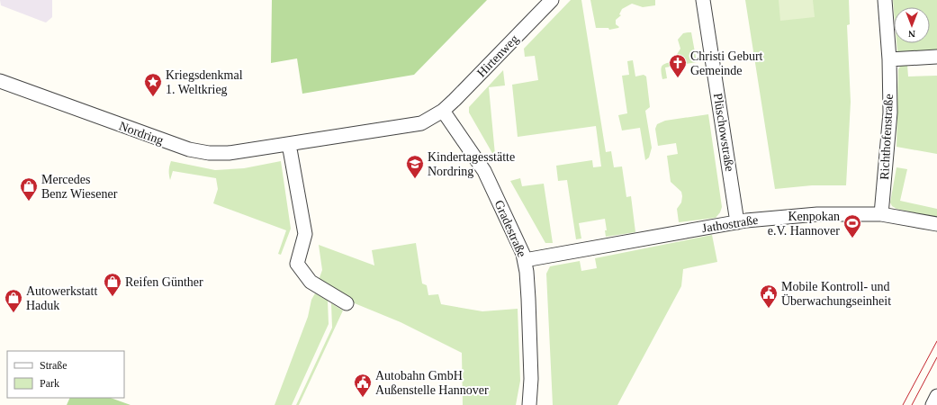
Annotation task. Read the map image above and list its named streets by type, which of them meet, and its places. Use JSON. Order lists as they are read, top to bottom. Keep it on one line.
{"streets":{"street":["Hirtenweg","Plüschowstraße","Nordring","Richthofenstraße","Jathostraße","Gradestraße"]},"crossings":[["Hirtenweg","Nordring"],["Hirtenweg","Gradestraße"],["Plüschowstraße","Jathostraße"],["Nordring","Gradestraße"],["Richthofenstraße","Jathostraße"],["Jathostraße","Gradestraße"]],"places":{"church":["Christi Geburt Gemeinde"],"place":["Kriegsdenkmal 1. Weltkrieg"],"school or university":["Kindertagesstätte Nordring"],"shop":["Mercedes Benz Wiesener","Reifen Günther","Autowerkstatt Haduk"],"sports":["Kenpokan e.V. Hannover"],"public building":["Mobile Kontroll- und Überwachungseinheit","Autobahn GmbH Außenstelle Hannover"]},"legend":["Straße","Park"],"north":"bottom"}
